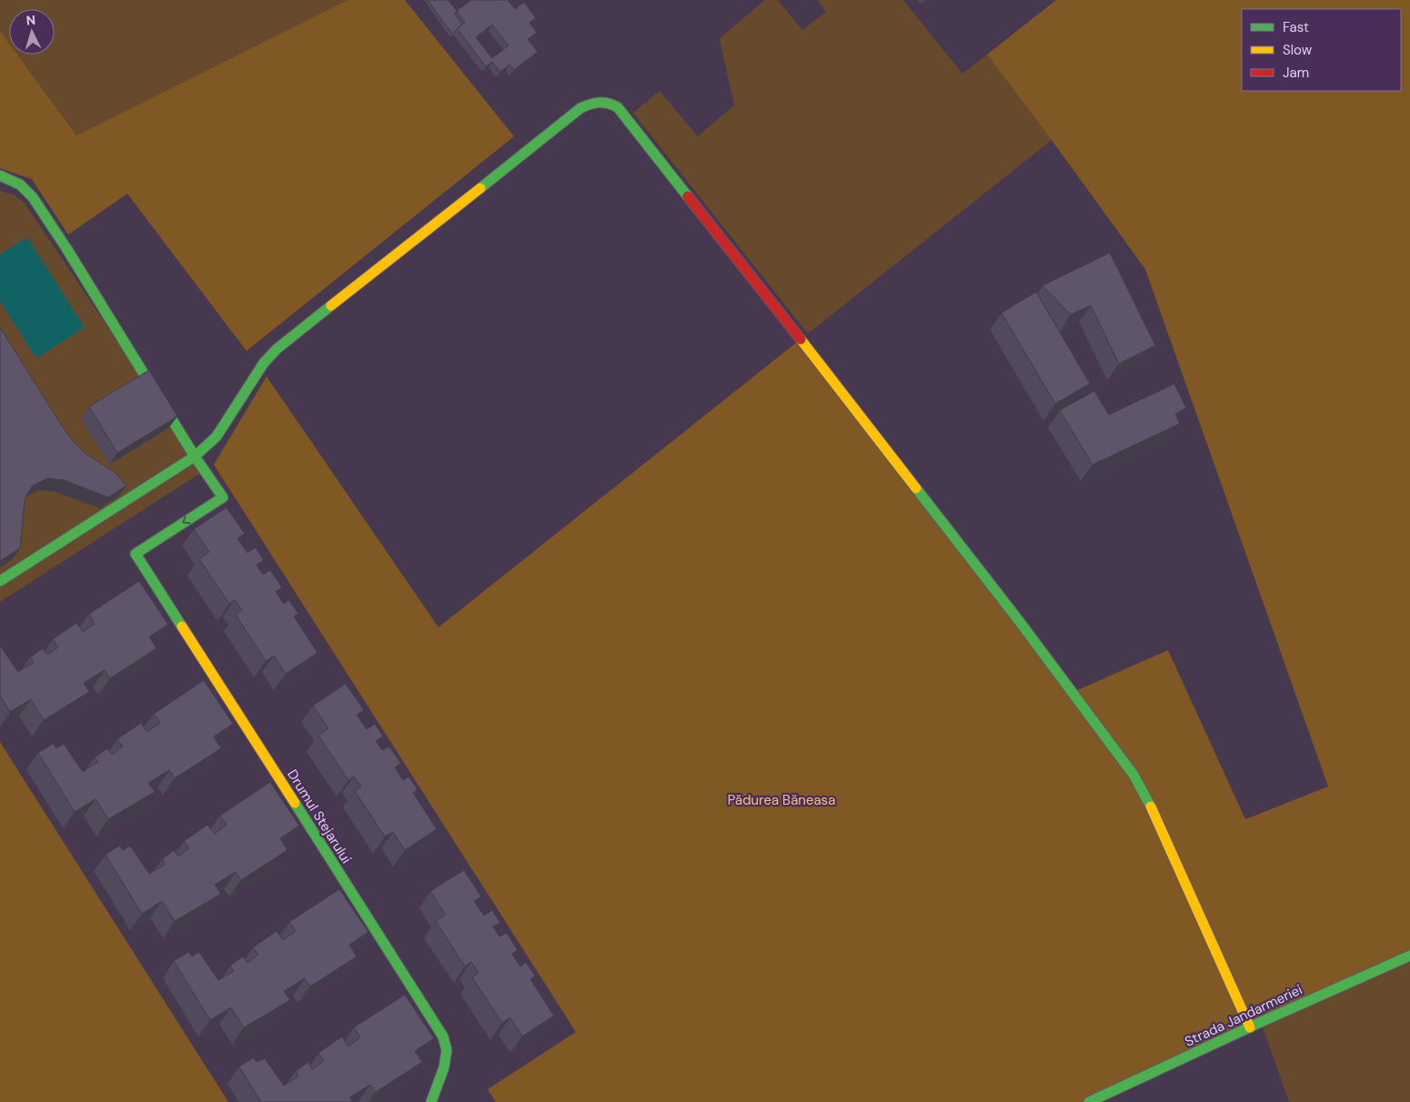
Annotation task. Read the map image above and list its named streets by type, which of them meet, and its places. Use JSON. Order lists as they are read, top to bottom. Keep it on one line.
{"streets":{"street":["Drumul Stejarului","Strada Jandarmeriei"]},"one_way":["Drumul Stejarului"],"parks":["Pădurea Băneasa"],"legend":["Fast","Slow","Jam"],"north":"top"}
